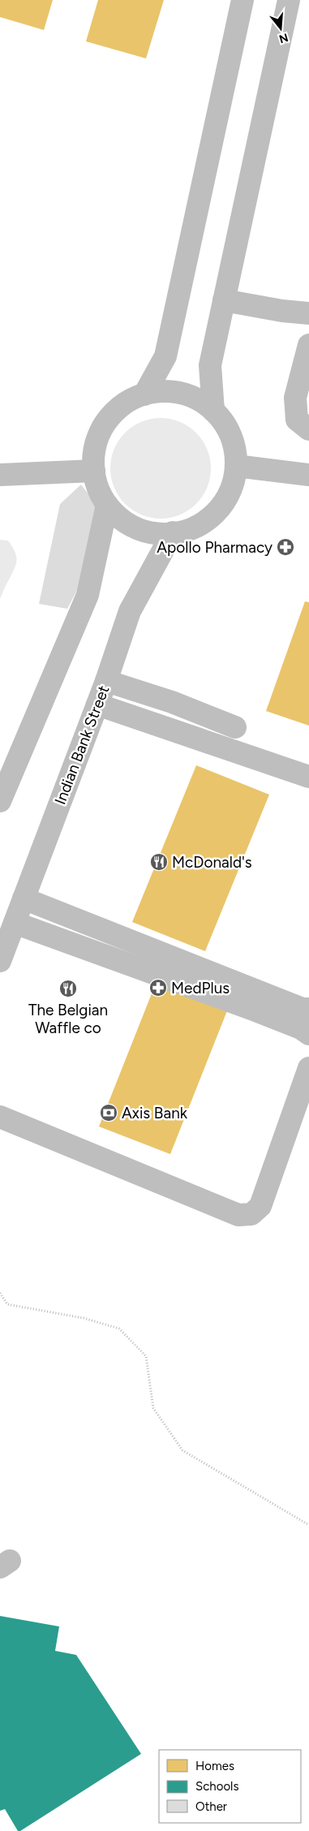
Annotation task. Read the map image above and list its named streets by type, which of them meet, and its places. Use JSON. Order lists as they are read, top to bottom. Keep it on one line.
{"streets":{"street":["Indian Bank Street"]},"places":{"pharmacy":["Apollo Pharmacy","MedPlus"],"restaurant":["McDonald's","The Belgian Waffle co"],"bank":["Axis Bank"]},"legend":["Homes","Schools","Other"],"north":"bottom"}
